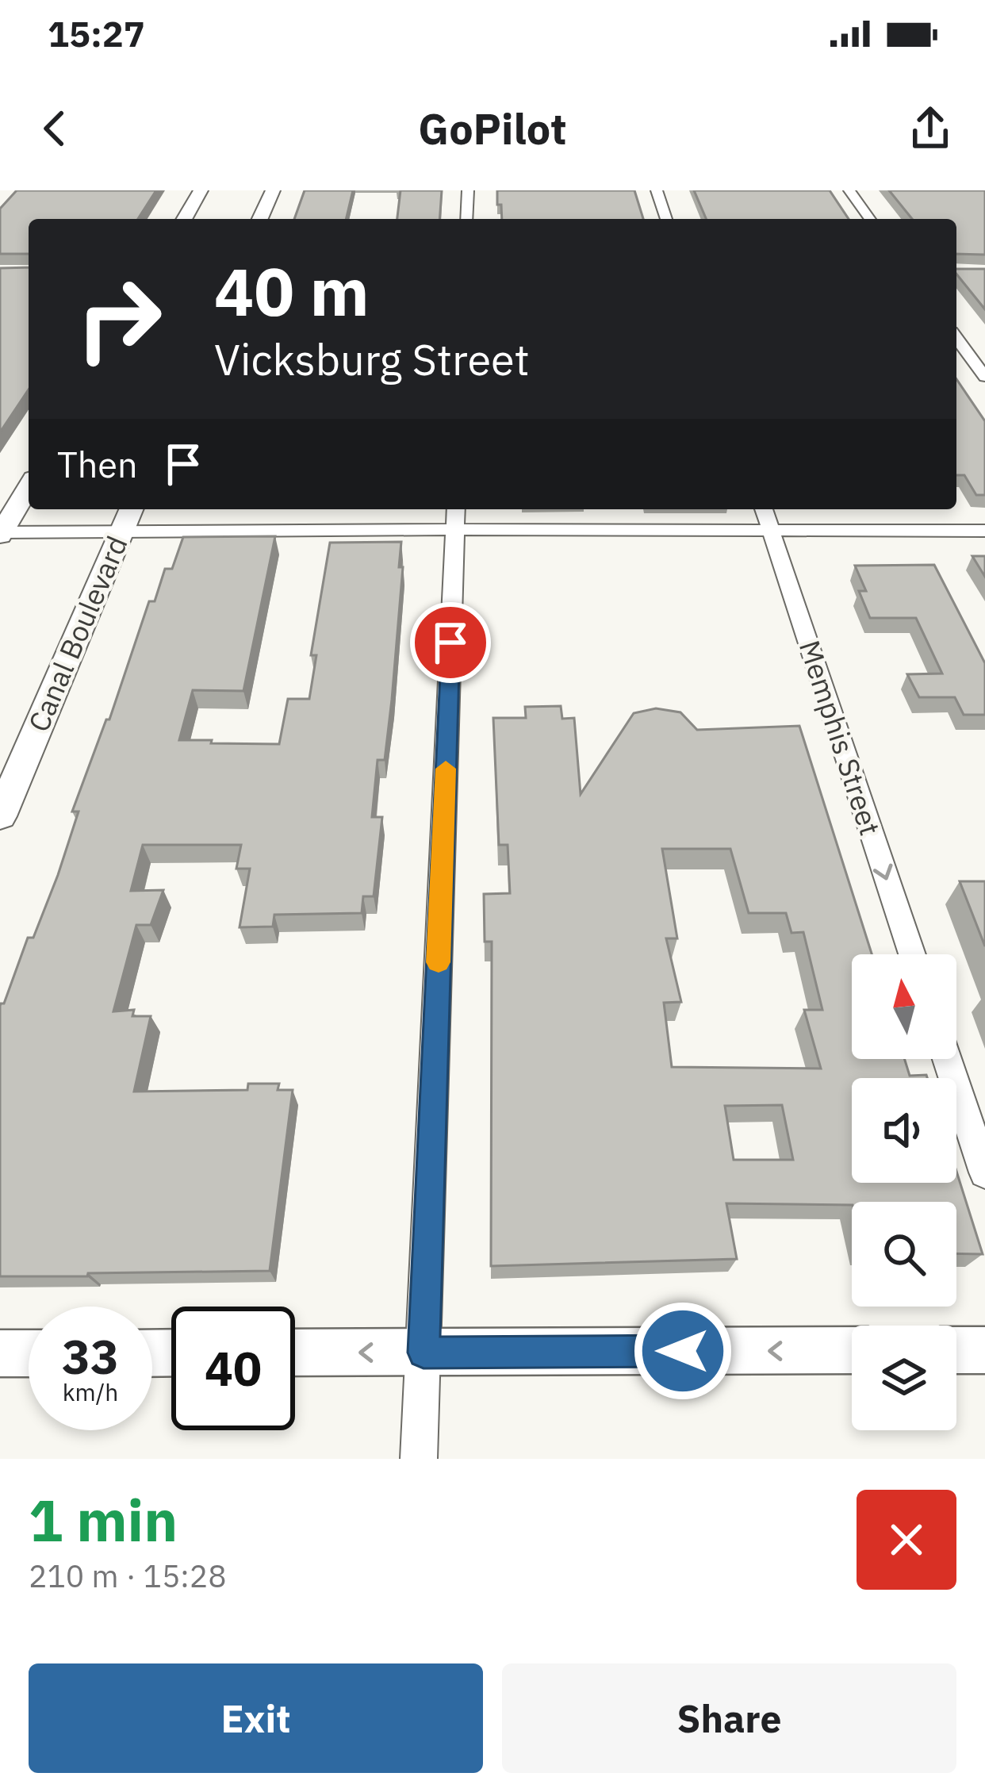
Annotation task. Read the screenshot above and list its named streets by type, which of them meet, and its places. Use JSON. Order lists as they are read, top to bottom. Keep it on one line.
{"streets":{"main road":["Canal Boulevard"],"street":["Memphis Street"]},"one_way":["Memphis Street"],"north":"top","page":{"status":"15:27","header":"GoPilot","turn":["40 m","Vicksburg Street"],"then":"Then","speed":"33 km/h","limit":"40","heading":["1 min","210 m · 15:28"],"buttons":["Exit","Share"]}}
